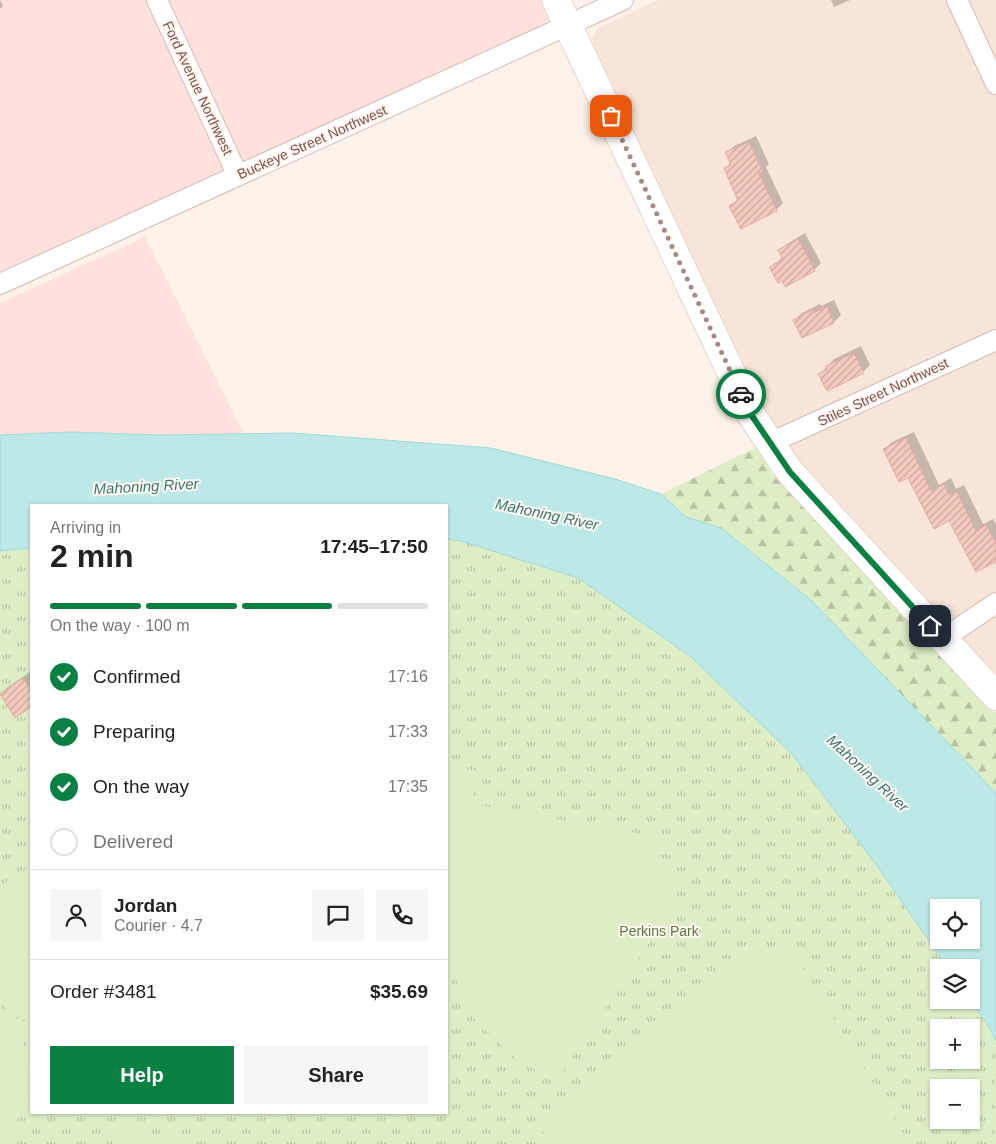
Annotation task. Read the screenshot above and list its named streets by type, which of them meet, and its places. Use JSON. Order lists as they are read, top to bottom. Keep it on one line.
{"streets":{"street":["Ford Avenue Northwest","Buckeye Street Northwest","Stiles Street Northwest"]},"crossings":[["Ford Avenue Northwest","Buckeye Street Northwest"]],"water":["Mahoning River"],"parks":["Perkins Park"],"page":{"heading":["2 min","Arriving in","17:45–17:50"],"panel":["Jordan","Courier · 4.7","Order #3481","$35.69"],"bar":"On the way · 100 m","list":[["Confirmed","17:16"],["Preparing","17:33"],["On the way","17:35"],"Delivered"],"map_buttons":["+","−"],"buttons":["Help","Share"]}}
